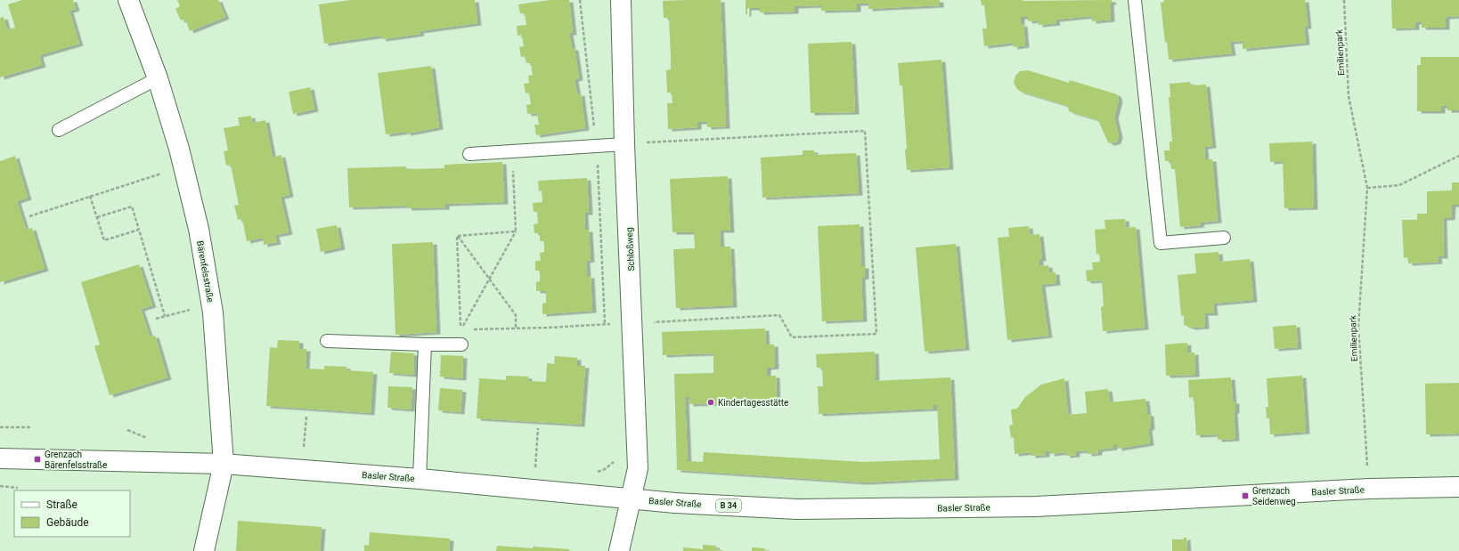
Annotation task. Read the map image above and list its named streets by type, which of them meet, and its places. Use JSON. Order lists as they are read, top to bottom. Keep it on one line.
{"streets":{"main road":["Schloßweg","Bärenfelsstraße","Basler Straße","B 34"],"path":["Emilienpark"]},"crossings":[["Emilienpark","Basler Straße"],["Schloßweg","Basler Straße"],["Bärenfelsstraße","Basler Straße"]],"places":{"other":["Kindertagesstätte"],"transit":["Grenzach Bärenfelsstraße","Grenzach Seidenweg"]},"legend":["Straße","Gebäude"]}
